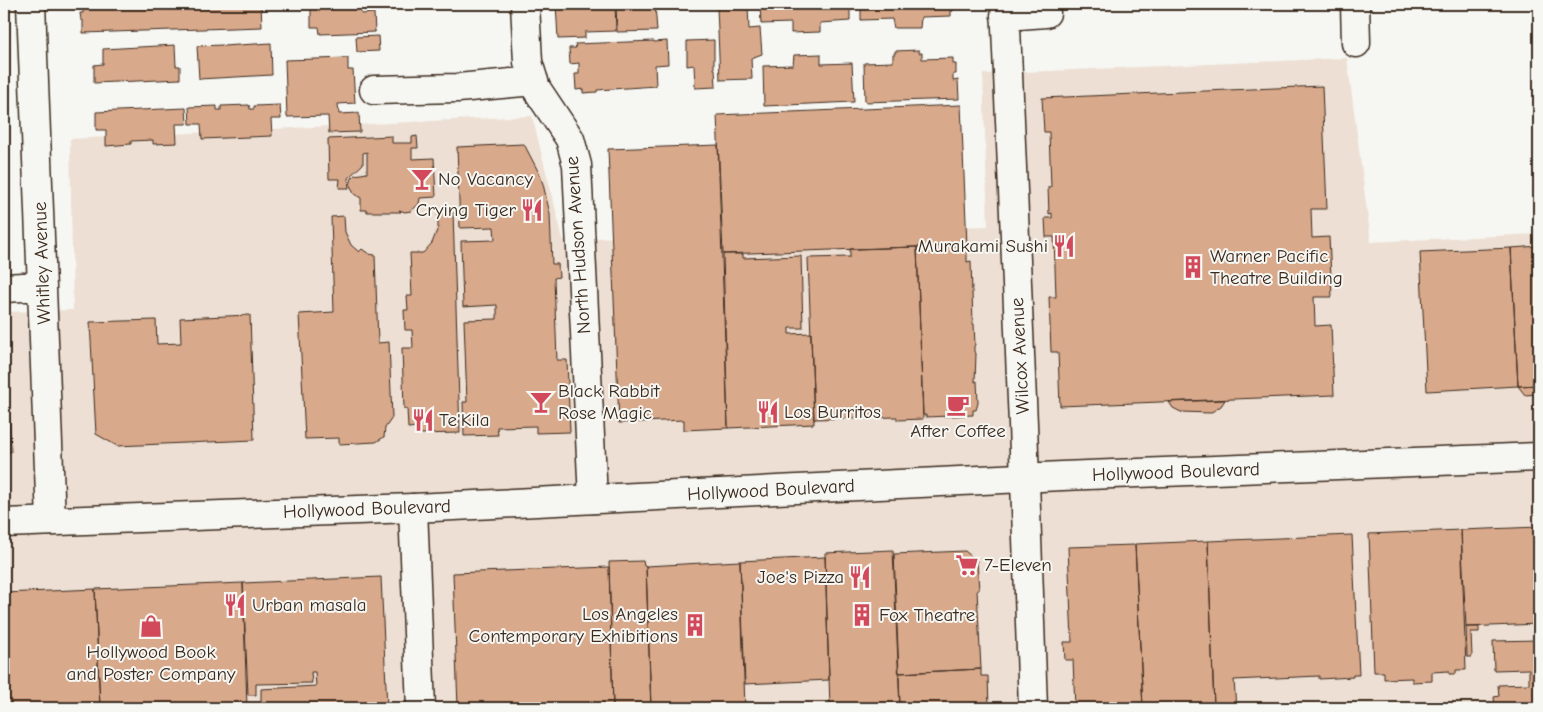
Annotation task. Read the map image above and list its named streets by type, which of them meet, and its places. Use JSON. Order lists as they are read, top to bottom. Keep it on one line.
{"streets":{"street":["North Hudson Avenue","Whitley Avenue","Wilcox Avenue","Hollywood Boulevard"]},"crossings":[["North Hudson Avenue","Hollywood Boulevard"],["Whitley Avenue","Hollywood Boulevard"],["Wilcox Avenue","Hollywood Boulevard"]],"places":{"bar":["No Vacancy","Black Rabbit Rose Magic"],"restaurant":["Crying Tiger","Murakami Sushi","Los Burritos","Te'Kila","Joe's Pizza","Urban masala"],"building":["Warner Pacific Theatre Building","Fox Theatre","Los Angeles Contemporary Exhibitions"],"cafe":["After Coffee"],"supermarket":["7-Eleven"],"shop":["Hollywood Book and Poster Company"]}}
